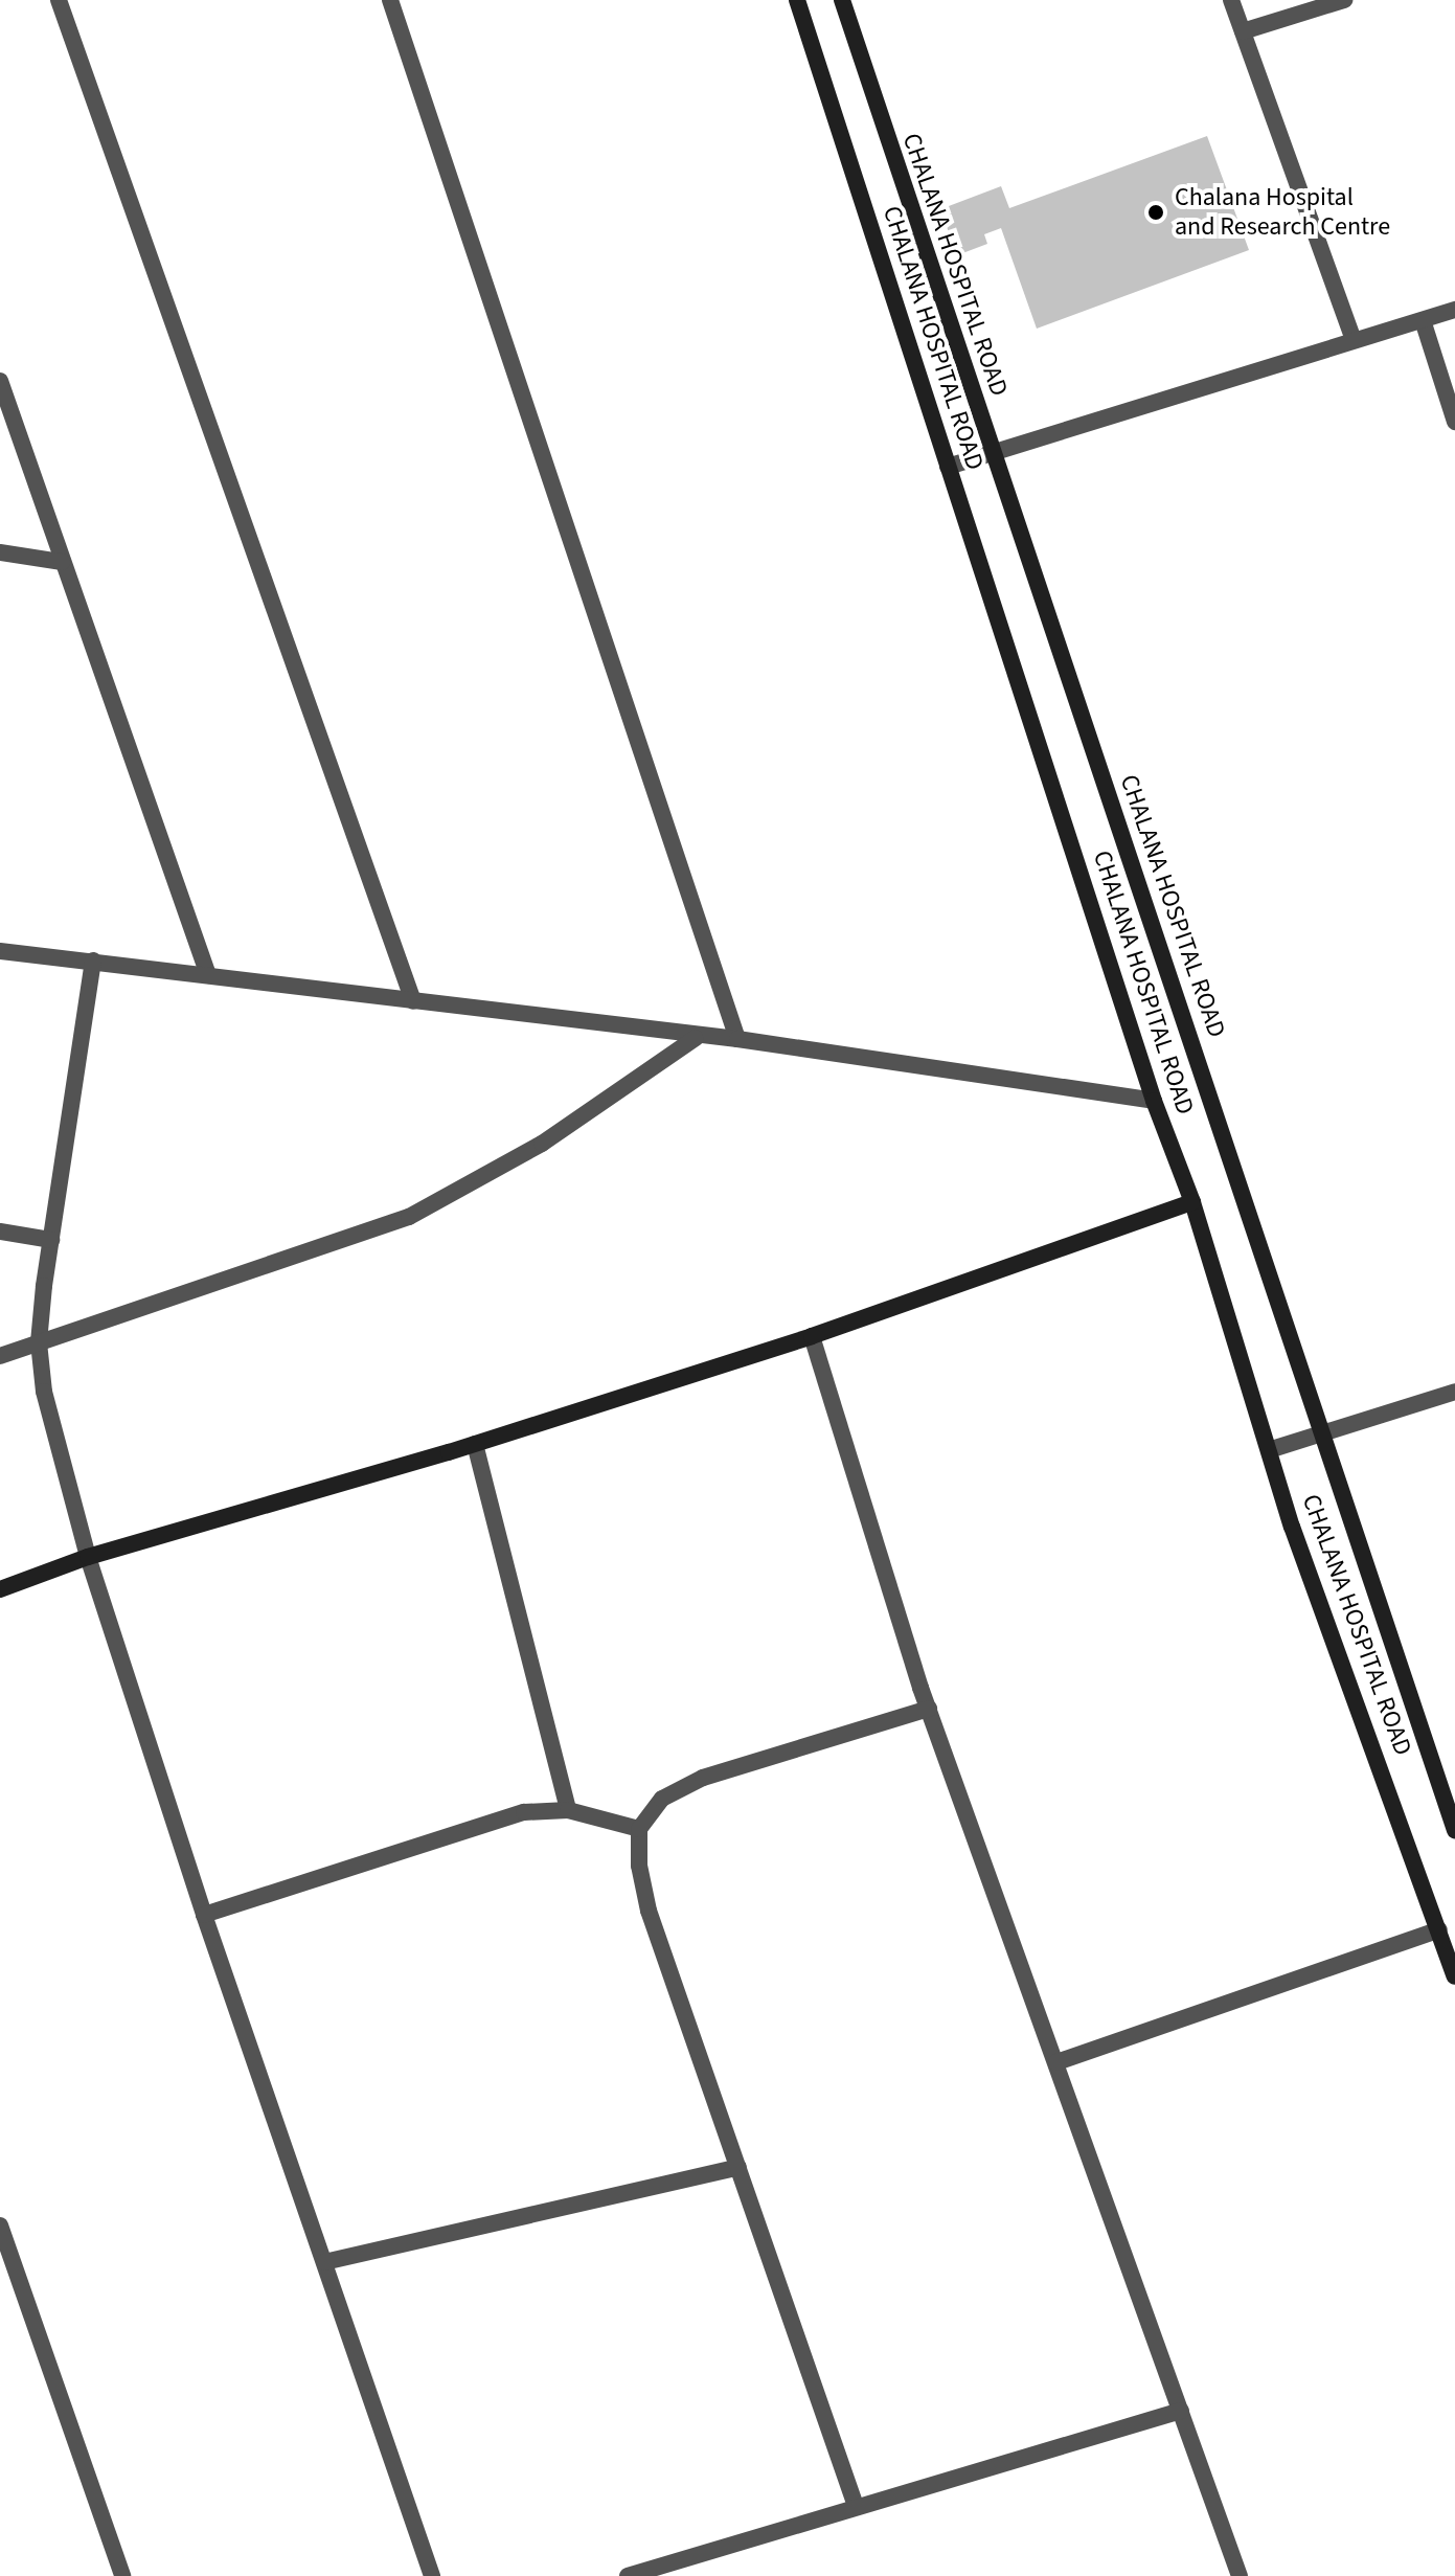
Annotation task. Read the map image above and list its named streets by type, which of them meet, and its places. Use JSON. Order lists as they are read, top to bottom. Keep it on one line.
{"streets":{"street":["CHALANA HOSPITAL ROAD"]},"places":["Chalana Hospital and Research Centre"]}
